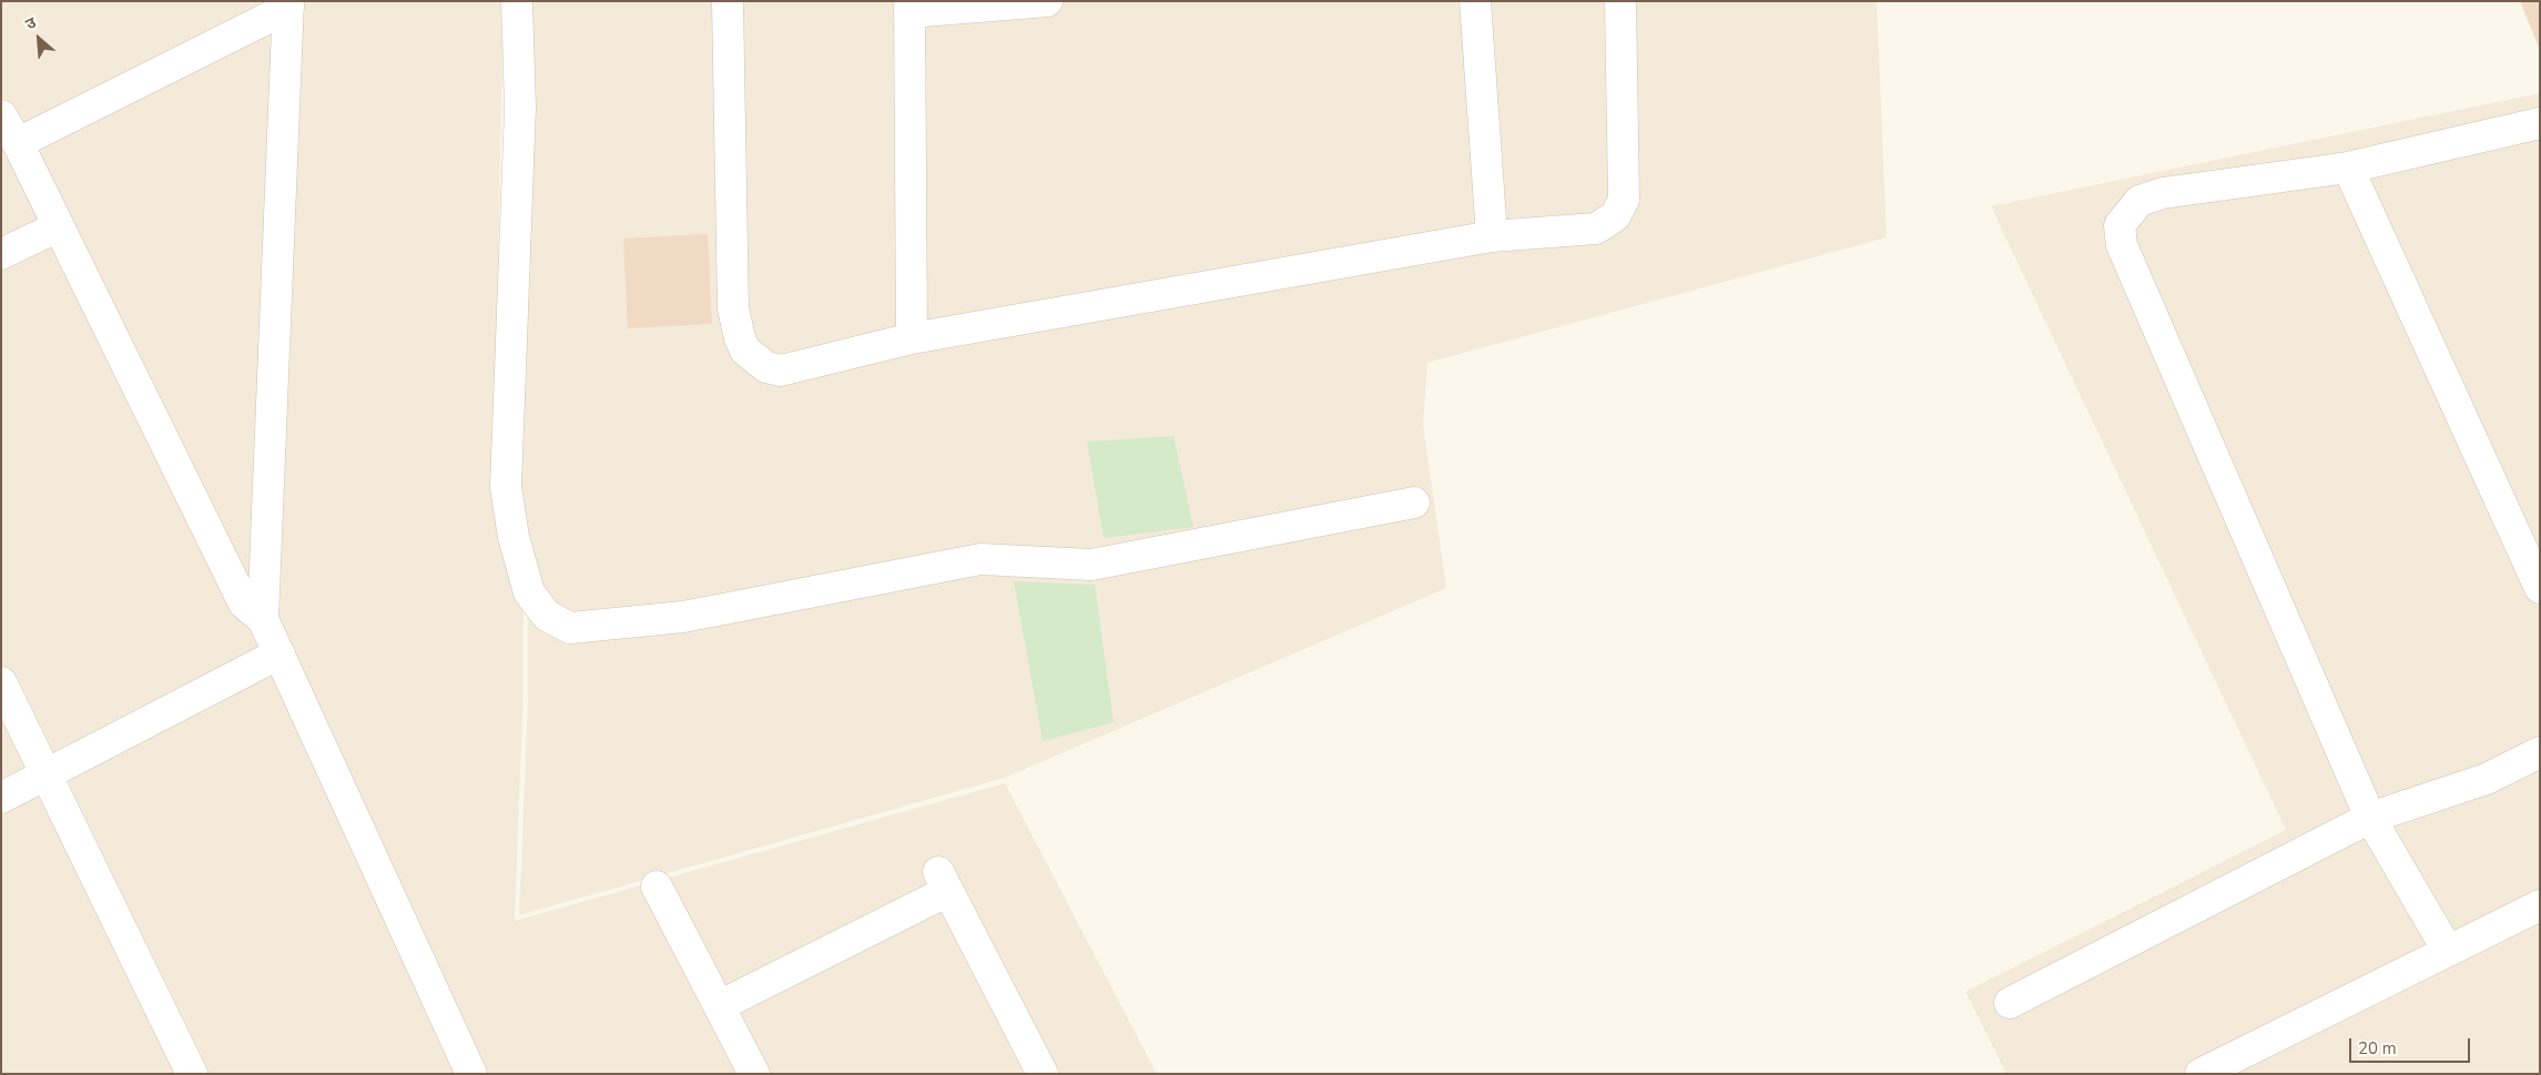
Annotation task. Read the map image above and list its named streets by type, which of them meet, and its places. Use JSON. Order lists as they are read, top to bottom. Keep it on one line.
{"scale_bar":"20 m","north":"top left"}
